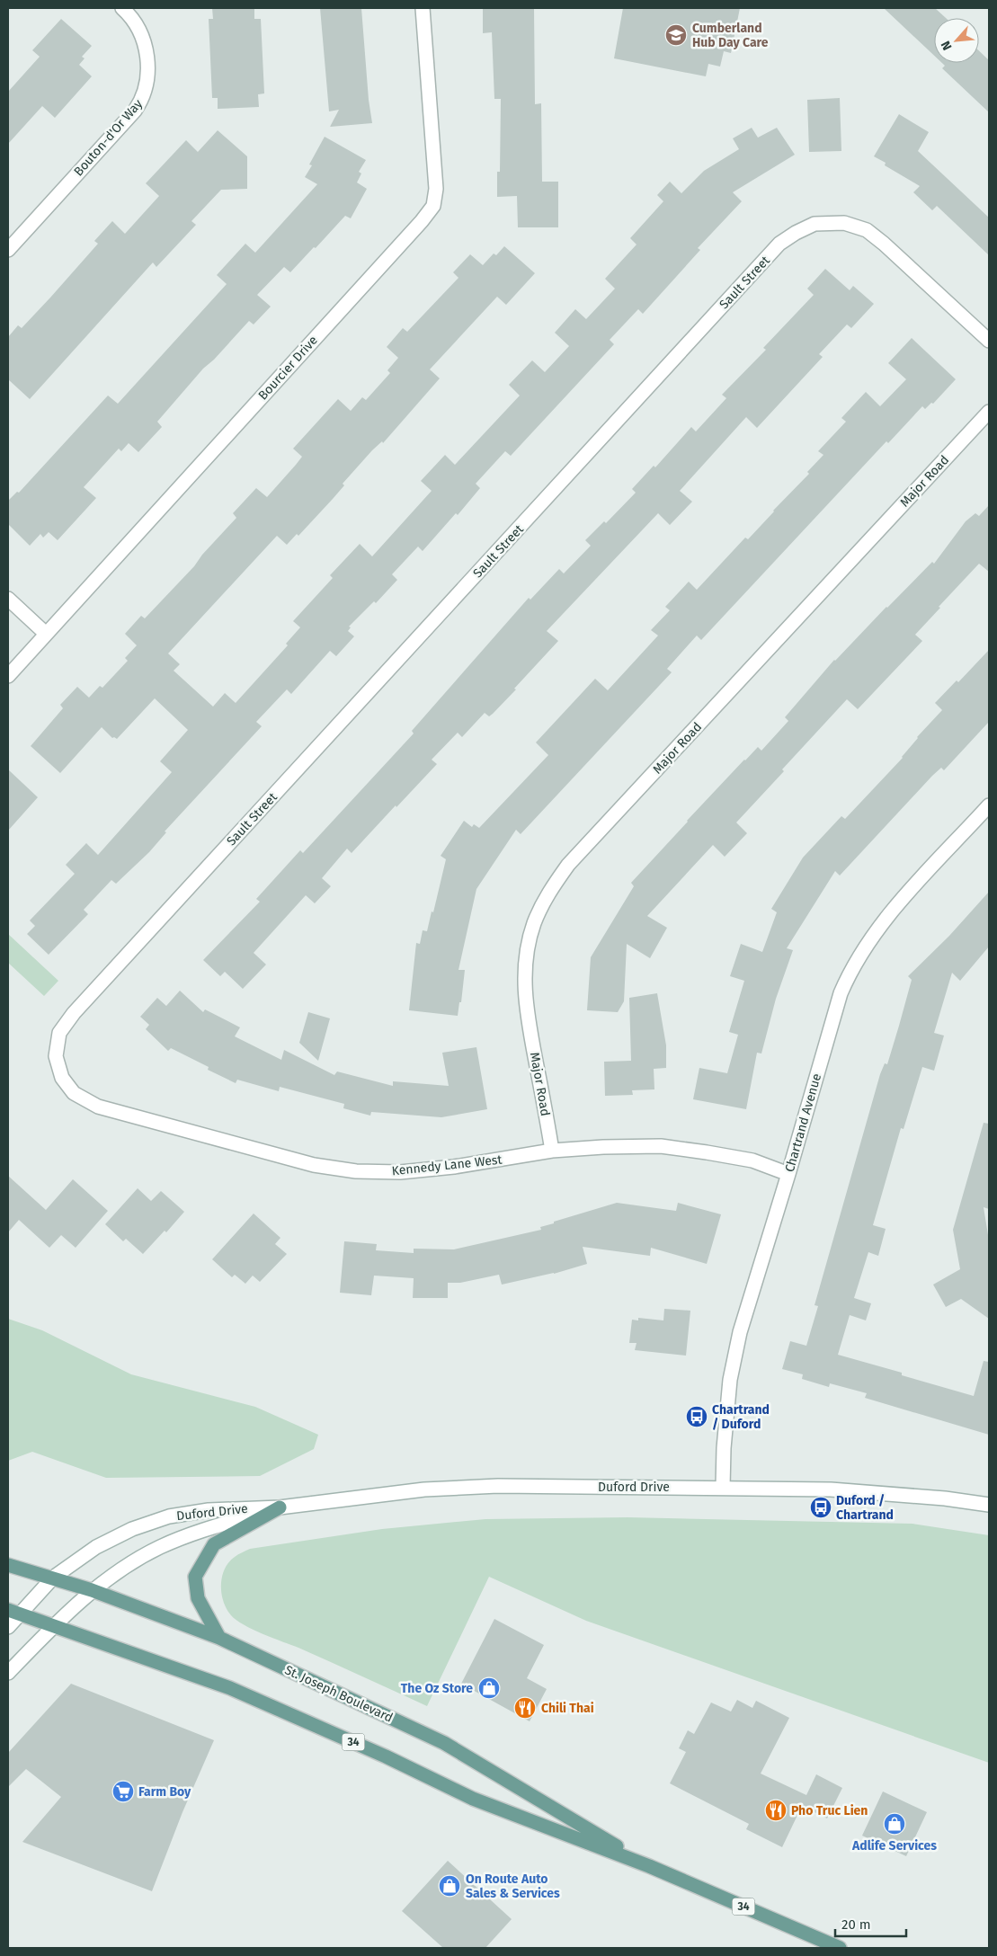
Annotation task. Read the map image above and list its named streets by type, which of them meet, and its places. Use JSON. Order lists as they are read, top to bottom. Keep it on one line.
{"streets":{"main road":["St. Joseph Boulevard","34"],"street":["Bouton-d'Or Way","Sault Street","Bourcier Drive","Major Road","Chartrand Avenue","Kennedy Lane West","Duford Drive"]},"crossings":[["Sault Street","Kennedy Lane West"],["Major Road","Kennedy Lane West"],["Chartrand Avenue","Kennedy Lane West"],["Chartrand Avenue","Duford Drive"],["Duford Drive","St. Joseph Boulevard"]],"places":{"school or university":["Cumberland Hub Day Care"],"bus stop":["Chartrand / Duford","Duford / Chartrand"],"shop":["The Oz Store","Adlife Services","On Route Auto Sales & Services"],"restaurant":["Chili Thai","Pho Truc Lien"],"supermarket":["Farm Boy"]},"scale_bar":"20 m","north":"bottom left"}
